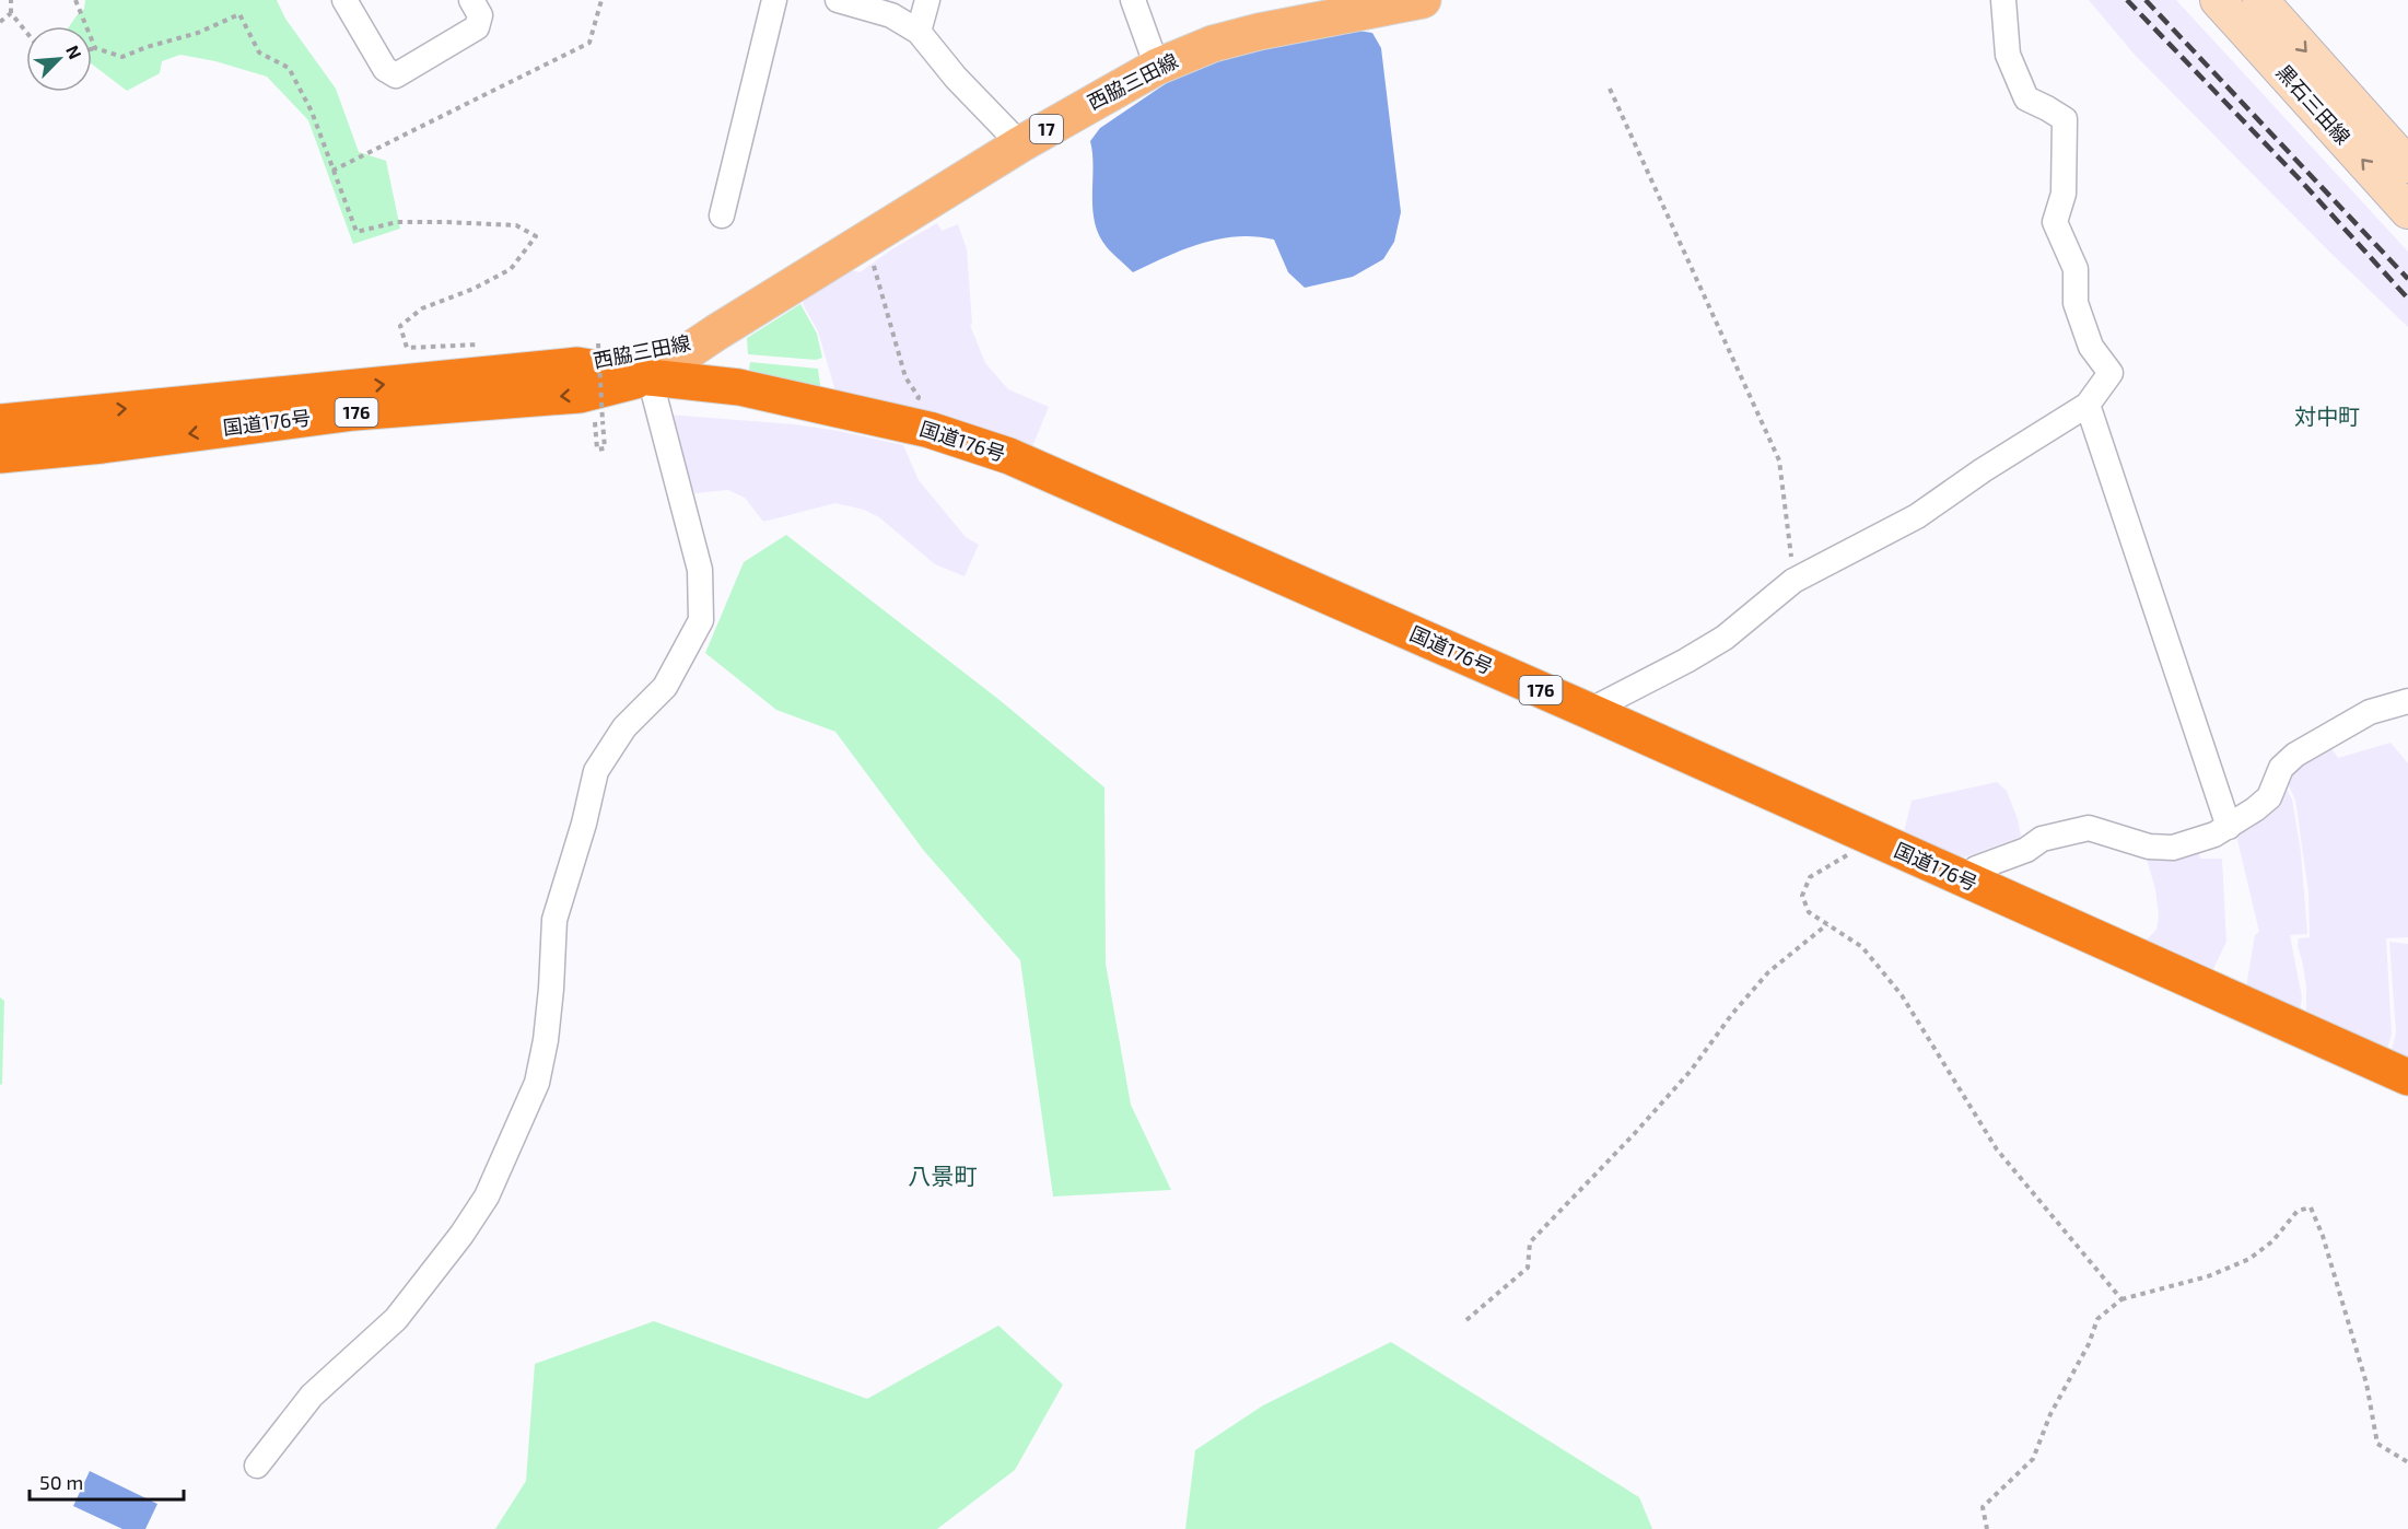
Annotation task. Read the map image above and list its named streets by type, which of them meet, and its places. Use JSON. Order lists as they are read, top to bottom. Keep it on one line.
{"streets":{"highway":["176","国道176号"],"main road":["西脇三田線","黒石三田線","17"]},"crossings":[["西脇三田線","国道176号"]],"districts":["対中町","八景町"],"scale_bar":"50 m","north":"top right"}
